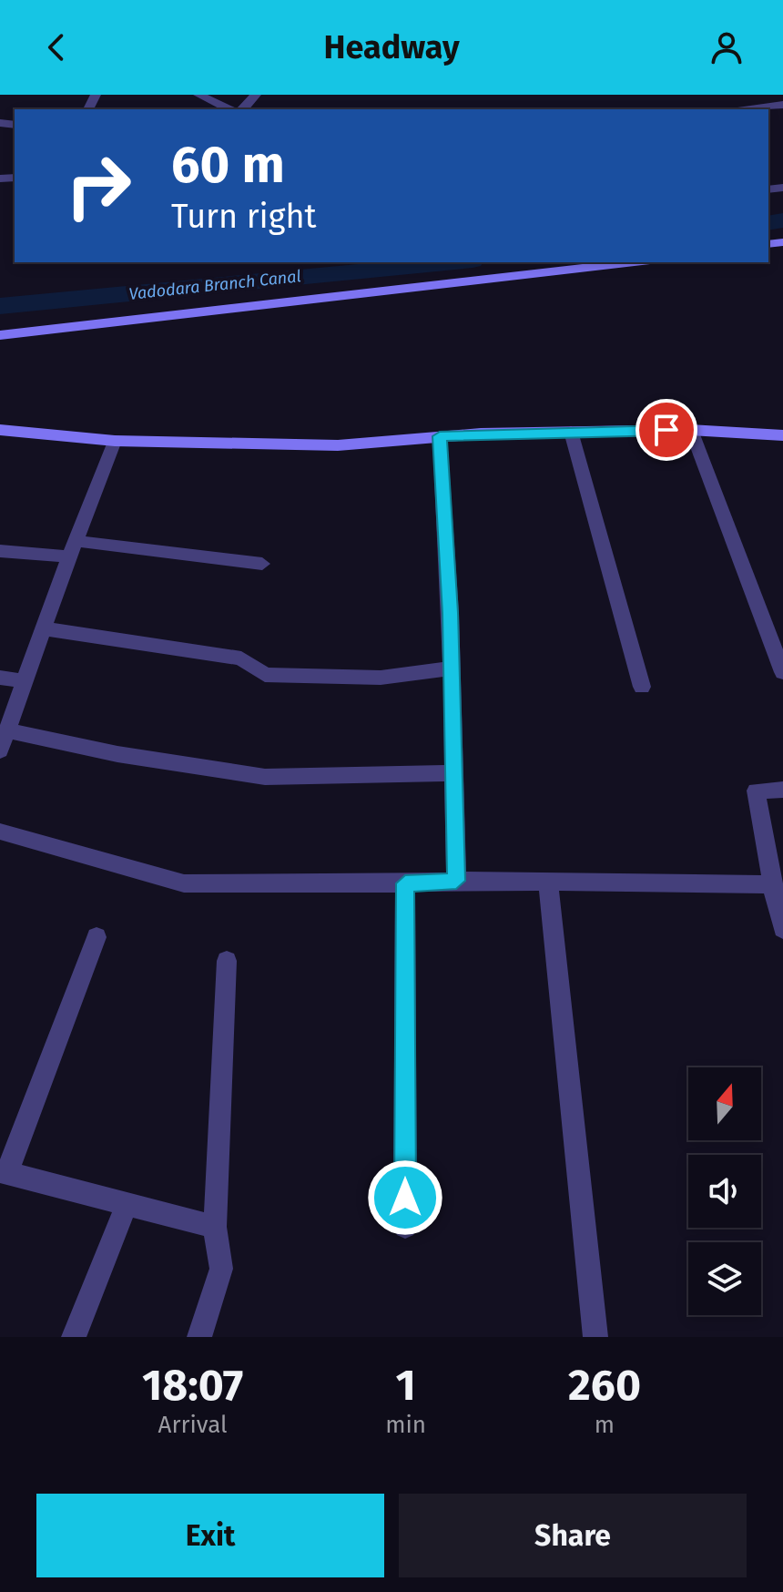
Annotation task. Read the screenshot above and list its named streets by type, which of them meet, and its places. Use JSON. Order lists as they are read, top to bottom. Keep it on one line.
{"water":["Vadodara Branch Canal"],"north":"top","page":{"header":"Headway","turn":["60 m","Turn right"],"eta":["18:07","Arrival","1","min","260","m"],"buttons":["Exit","Share"]}}
